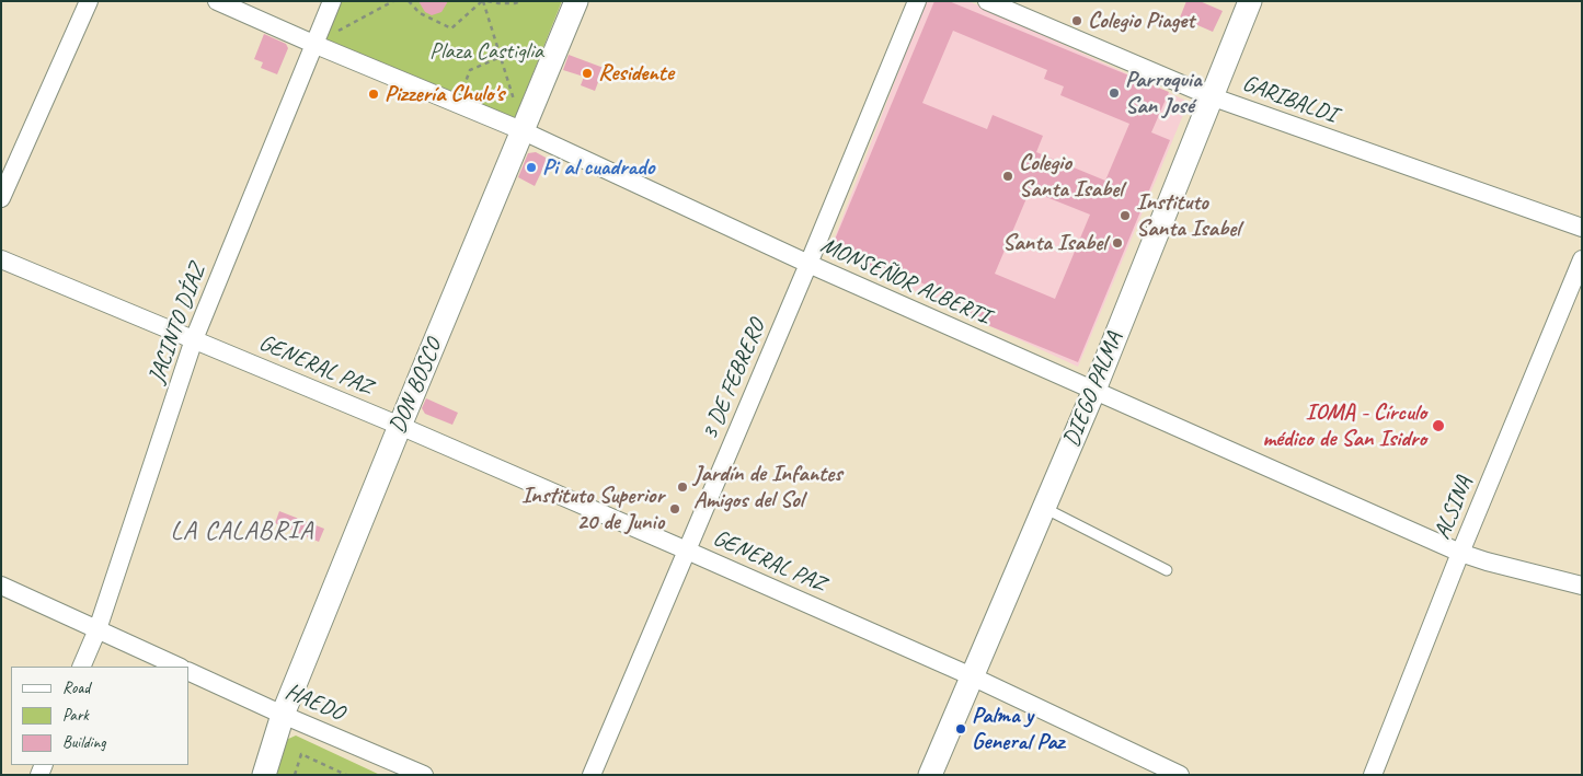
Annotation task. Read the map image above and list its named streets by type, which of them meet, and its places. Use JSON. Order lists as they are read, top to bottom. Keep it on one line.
{"streets":{"street":["GARIBALDI","MONSEÑOR ALBERTI","JACINTO DÍAZ","GENERAL PAZ","3 DE FEBRERO","DON BOSCO","DIEGO PALMA","ALSINA","HAEDO"]},"crossings":[["GARIBALDI","DIEGO PALMA"],["MONSEÑOR ALBERTI","JACINTO DÍAZ"],["MONSEÑOR ALBERTI","3 DE FEBRERO"],["MONSEÑOR ALBERTI","DON BOSCO"],["MONSEÑOR ALBERTI","DIEGO PALMA"],["MONSEÑOR ALBERTI","ALSINA"],["JACINTO DÍAZ","GENERAL PAZ"],["GENERAL PAZ","3 DE FEBRERO"],["GENERAL PAZ","DON BOSCO"],["GENERAL PAZ","DIEGO PALMA"],["DON BOSCO","HAEDO"]],"districts":["LA CALABRIA"],"parks":["Plaza Castiglia"],"places":["Colegio Piaget","Residente","Parroquia San José","Pizzería Chulo's","Pi al cuadrado","Colegio Santa Isabel","Instituto Santa Isabel","Santa Isabel","IOMA - Círculo médico de San Isidro","Jardín de Infantes Amigos del Sol","Instituto Superior 20 de Junio","Palma y General Paz"],"legend":["Road","Park","Building"]}
